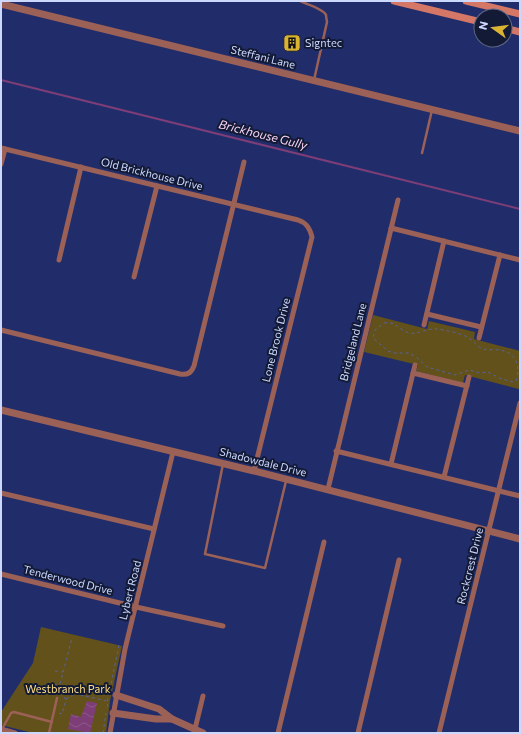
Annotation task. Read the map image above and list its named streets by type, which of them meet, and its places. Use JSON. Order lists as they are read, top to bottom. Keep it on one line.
{"streets":{"street":["Steffani Lane","Old Brickhouse Drive","Lone Brook Drive","Bridgeland Lane","Shadowdale Drive","Rockcrest Drive","Tenderwood Drive","Lybert Road"]},"crossings":[["Old Brickhouse Drive","Lone Brook Drive"],["Lone Brook Drive","Shadowdale Drive"],["Bridgeland Lane","Shadowdale Drive"],["Shadowdale Drive","Rockcrest Drive"],["Shadowdale Drive","Lybert Road"],["Tenderwood Drive","Lybert Road"]],"water":["Brickhouse Gully"],"parks":["Westbranch Park"],"places":{"building":["Signtec"]},"north":"left"}
